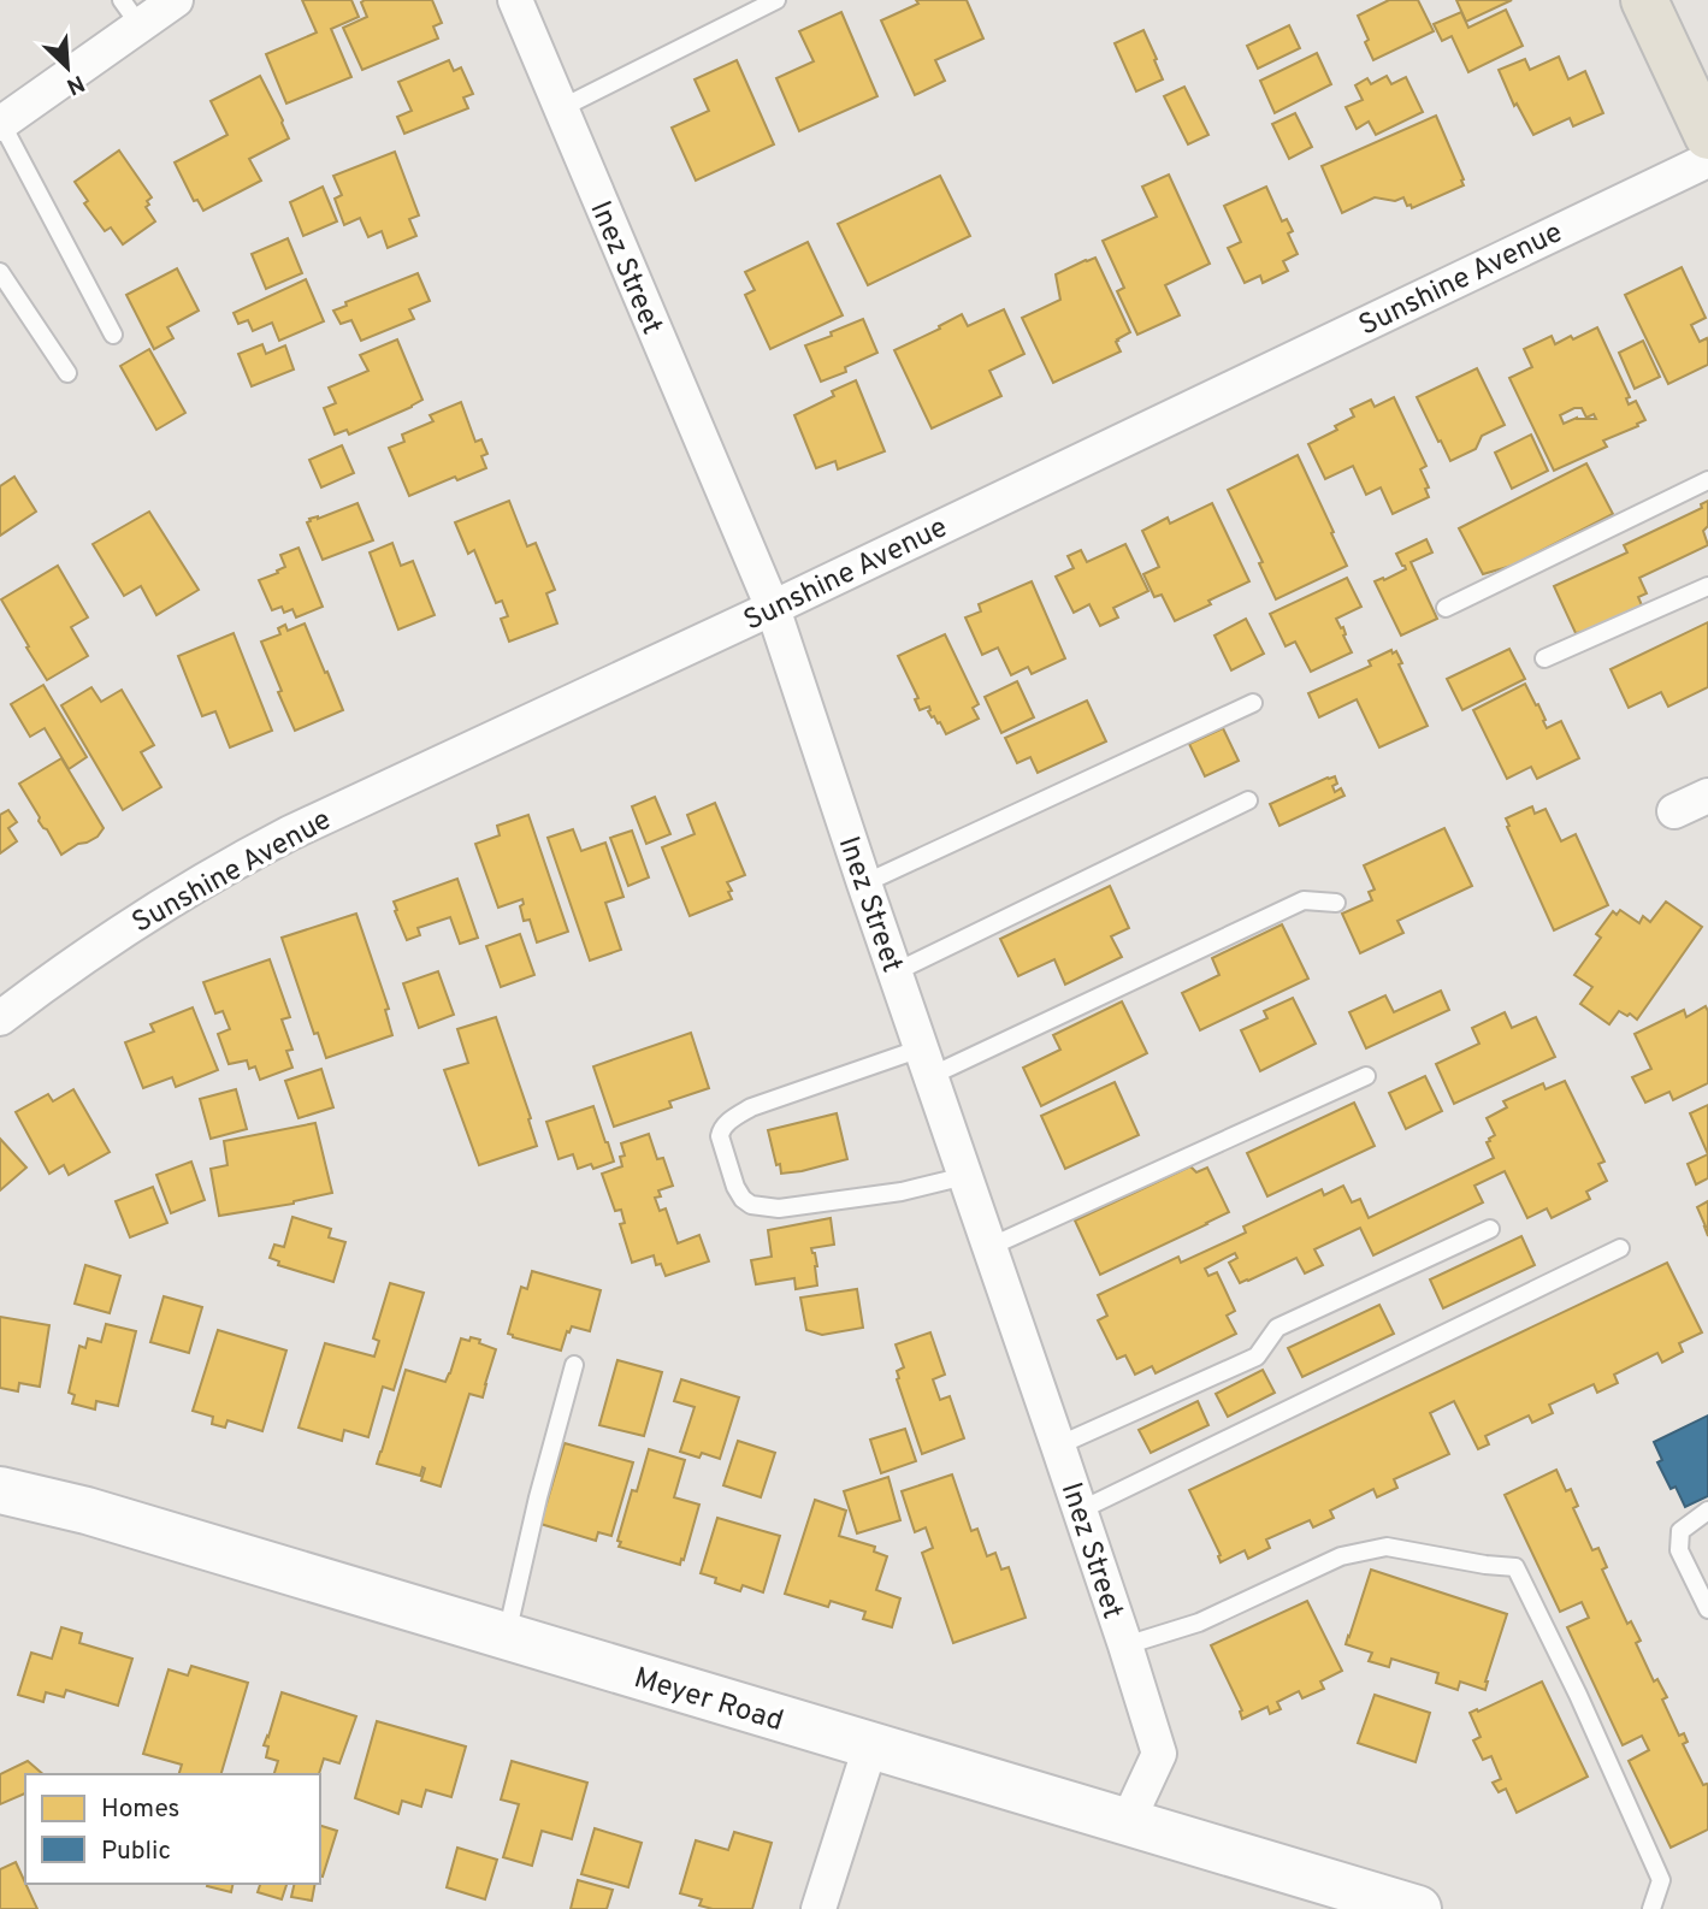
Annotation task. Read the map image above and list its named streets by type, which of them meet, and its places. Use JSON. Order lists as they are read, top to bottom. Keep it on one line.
{"streets":{"main road":["Meyer Road"],"street":["Inez Street","Sunshine Avenue"]},"crossings":[["Inez Street","Sunshine Avenue"],["Inez Street","Meyer Road"]],"legend":["Homes","Public"],"north":"bottom right"}
